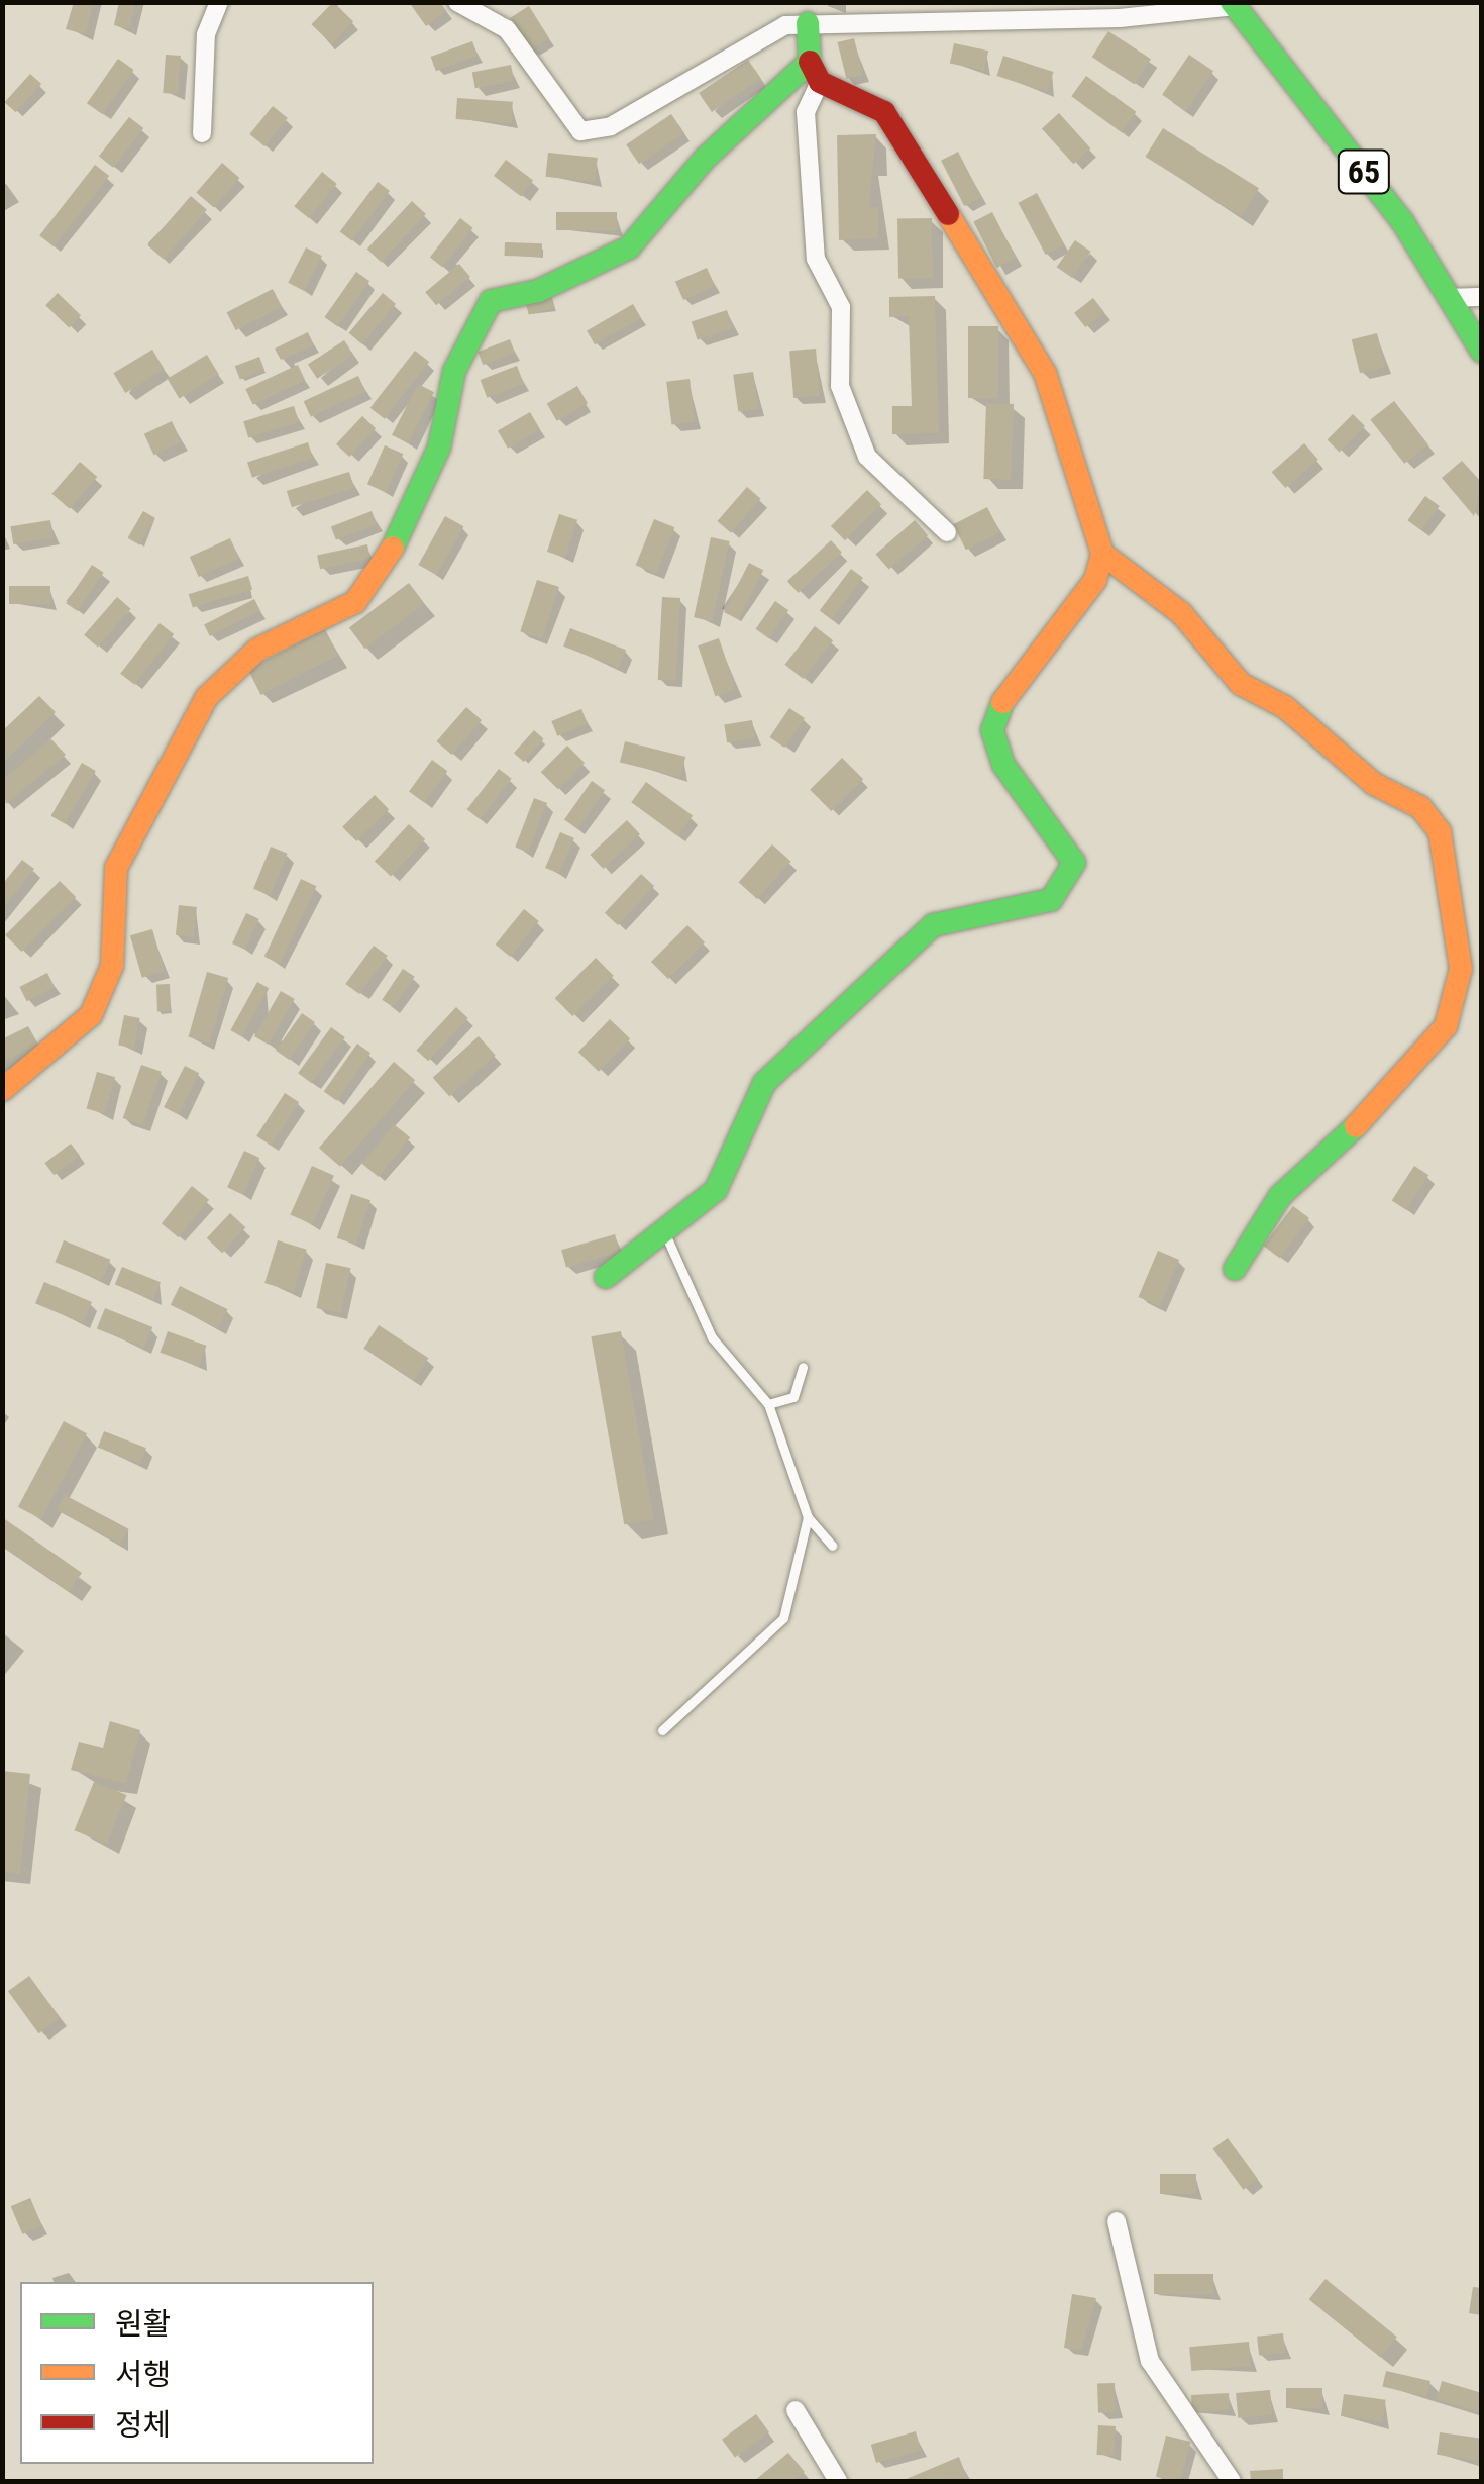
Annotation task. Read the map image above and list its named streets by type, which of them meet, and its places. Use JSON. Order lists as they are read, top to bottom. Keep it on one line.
{"streets":{"street":["65"]},"legend":["원활","서행","정체"]}
